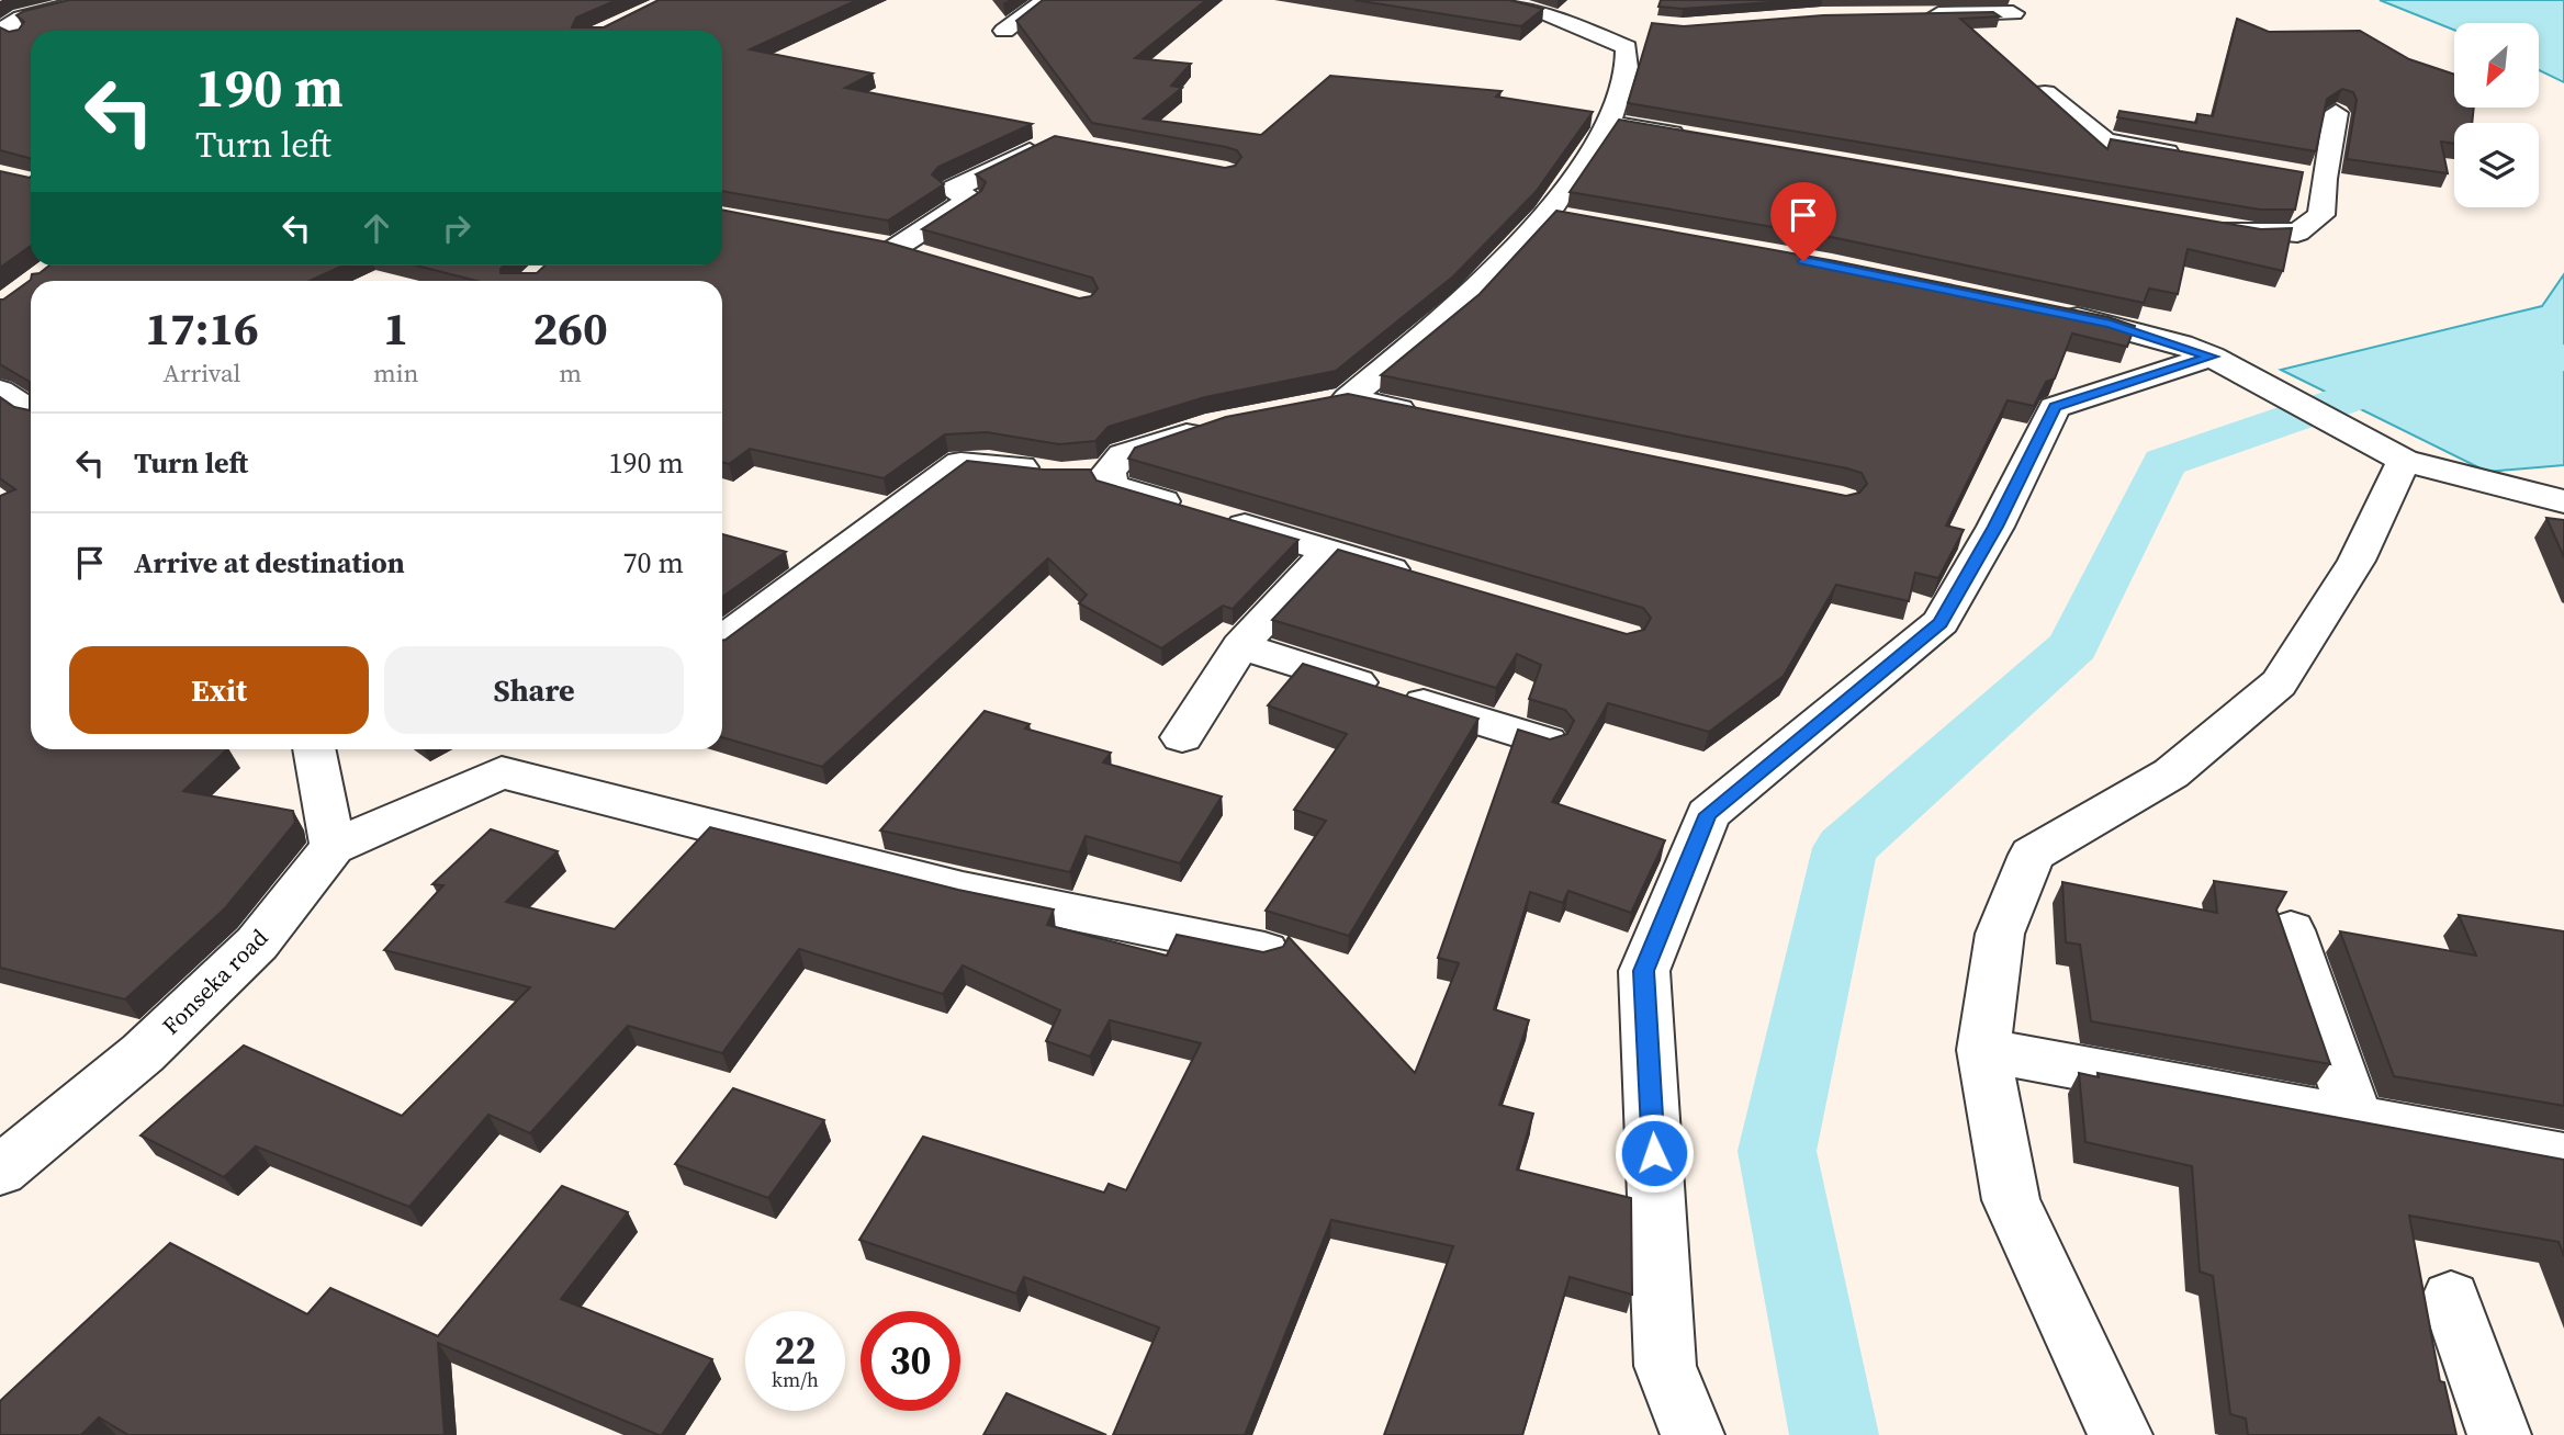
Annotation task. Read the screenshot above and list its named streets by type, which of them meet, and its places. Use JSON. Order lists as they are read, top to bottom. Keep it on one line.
{"streets":{"street":["Fonseka road"]},"north":"bottom left","page":{"turn":["190 m","Turn left"],"eta":["17:16","Arrival","1","min","260","m"],"list":[{"name":"Turn left","value":"190 m"},{"name":"Arrive at destination","value":"70 m"}],"buttons":["Exit","Share"],"speed":"22 km/h","limit":"30"}}
